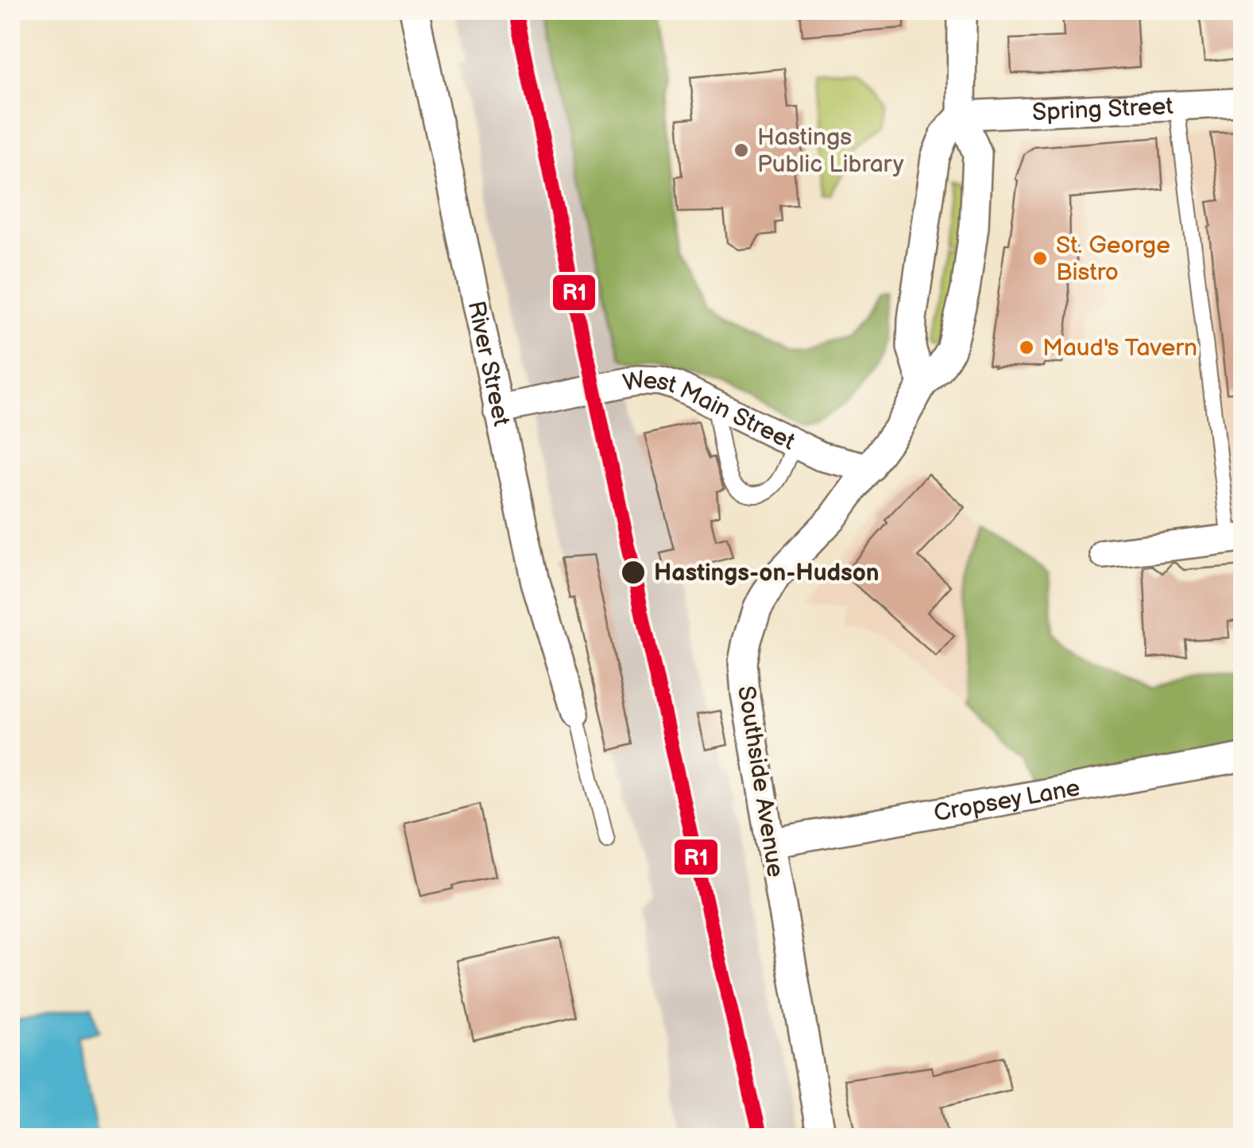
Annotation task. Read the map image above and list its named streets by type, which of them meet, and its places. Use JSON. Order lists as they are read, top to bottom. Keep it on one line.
{"streets":{"street":["Spring Street","River Street","West Main Street","Southside Avenue","Cropsey Lane"]},"crossings":[["Spring Street","Southside Avenue"],["River Street","West Main Street"],["West Main Street","Southside Avenue"],["Southside Avenue","Cropsey Lane"]],"places":["Hastings Public Library","St. George Bistro","Maud's Tavern","Hastings-on-Hudson"],"lines":["transit line R1"]}
